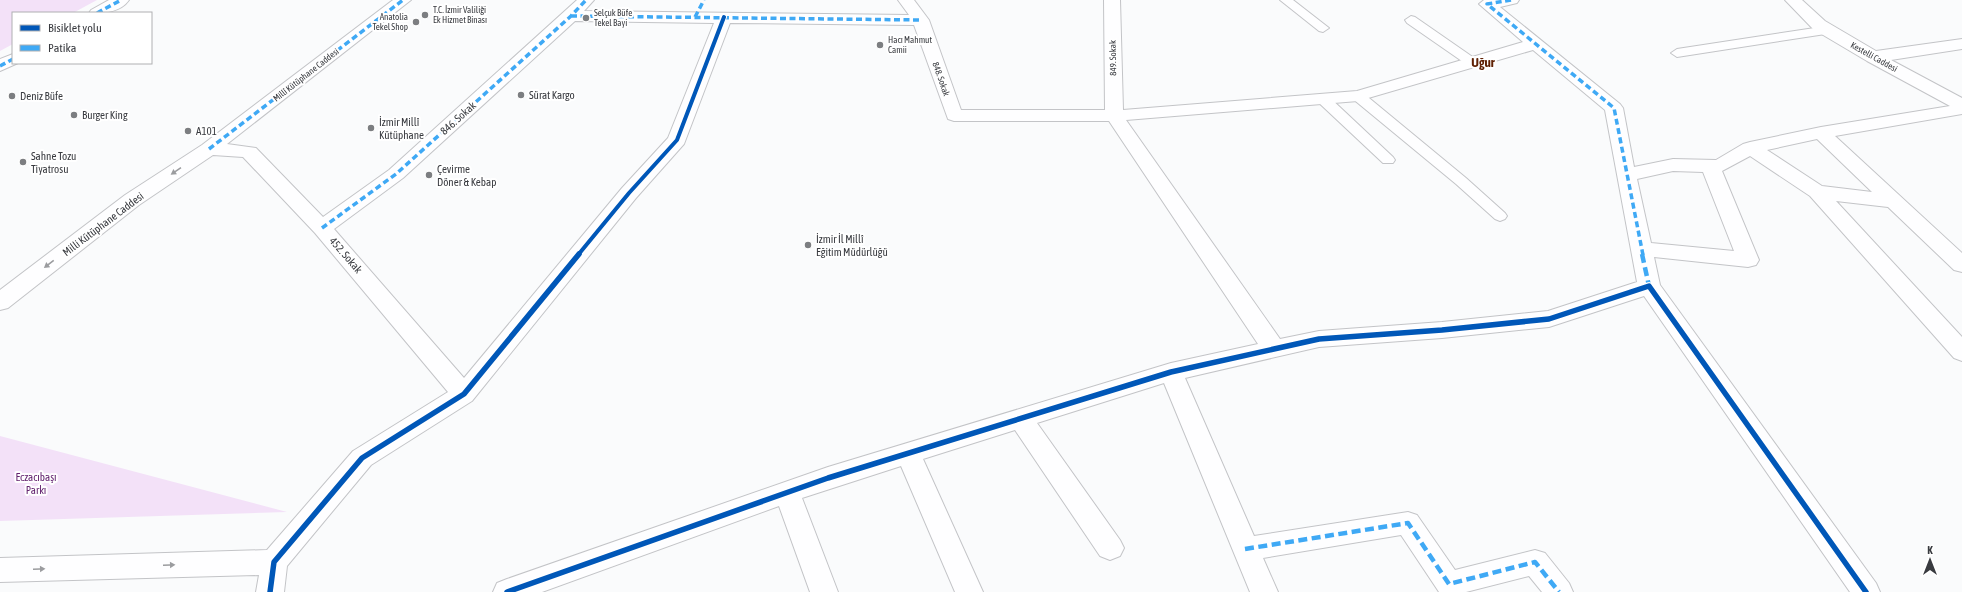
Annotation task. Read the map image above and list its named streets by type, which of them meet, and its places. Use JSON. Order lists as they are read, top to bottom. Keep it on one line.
{"streets":{"street":["Kestelli Caddesi","849. Sokak","Millî Kütüphane Caddesi","848. Sokak","846. Sokak","Milli Kütüphane Caddesi","452. Sokak"]},"crossings":[["849. Sokak","848. Sokak"],["Millî Kütüphane Caddesi","Milli Kütüphane Caddesi"],["Millî Kütüphane Caddesi","452. Sokak"],["846. Sokak","452. Sokak"],["Milli Kütüphane Caddesi","452. Sokak"]],"one_way":["Milli Kütüphane Caddesi"],"districts":["Uğur"],"parks":["Eczacıbaşı Parkı"],"places":["T.C. İzmir Valiliği Ek Hizmet Binası","Selçuk Büfe Tekel Bayi","Anatolia Tekel Shop","Hacı Mahmut Camii","Sürat Kargo","Deniz Büfe","Burger King","İzmir Millî Kütüphane","A101","Sahne Tozu Tiyatrosu","Çevirme Döner & Kebap","İzmir İl Millî Eğitim Müdürlüğü"],"legend":["Bisiklet yolu","Patika"],"north":"top"}
